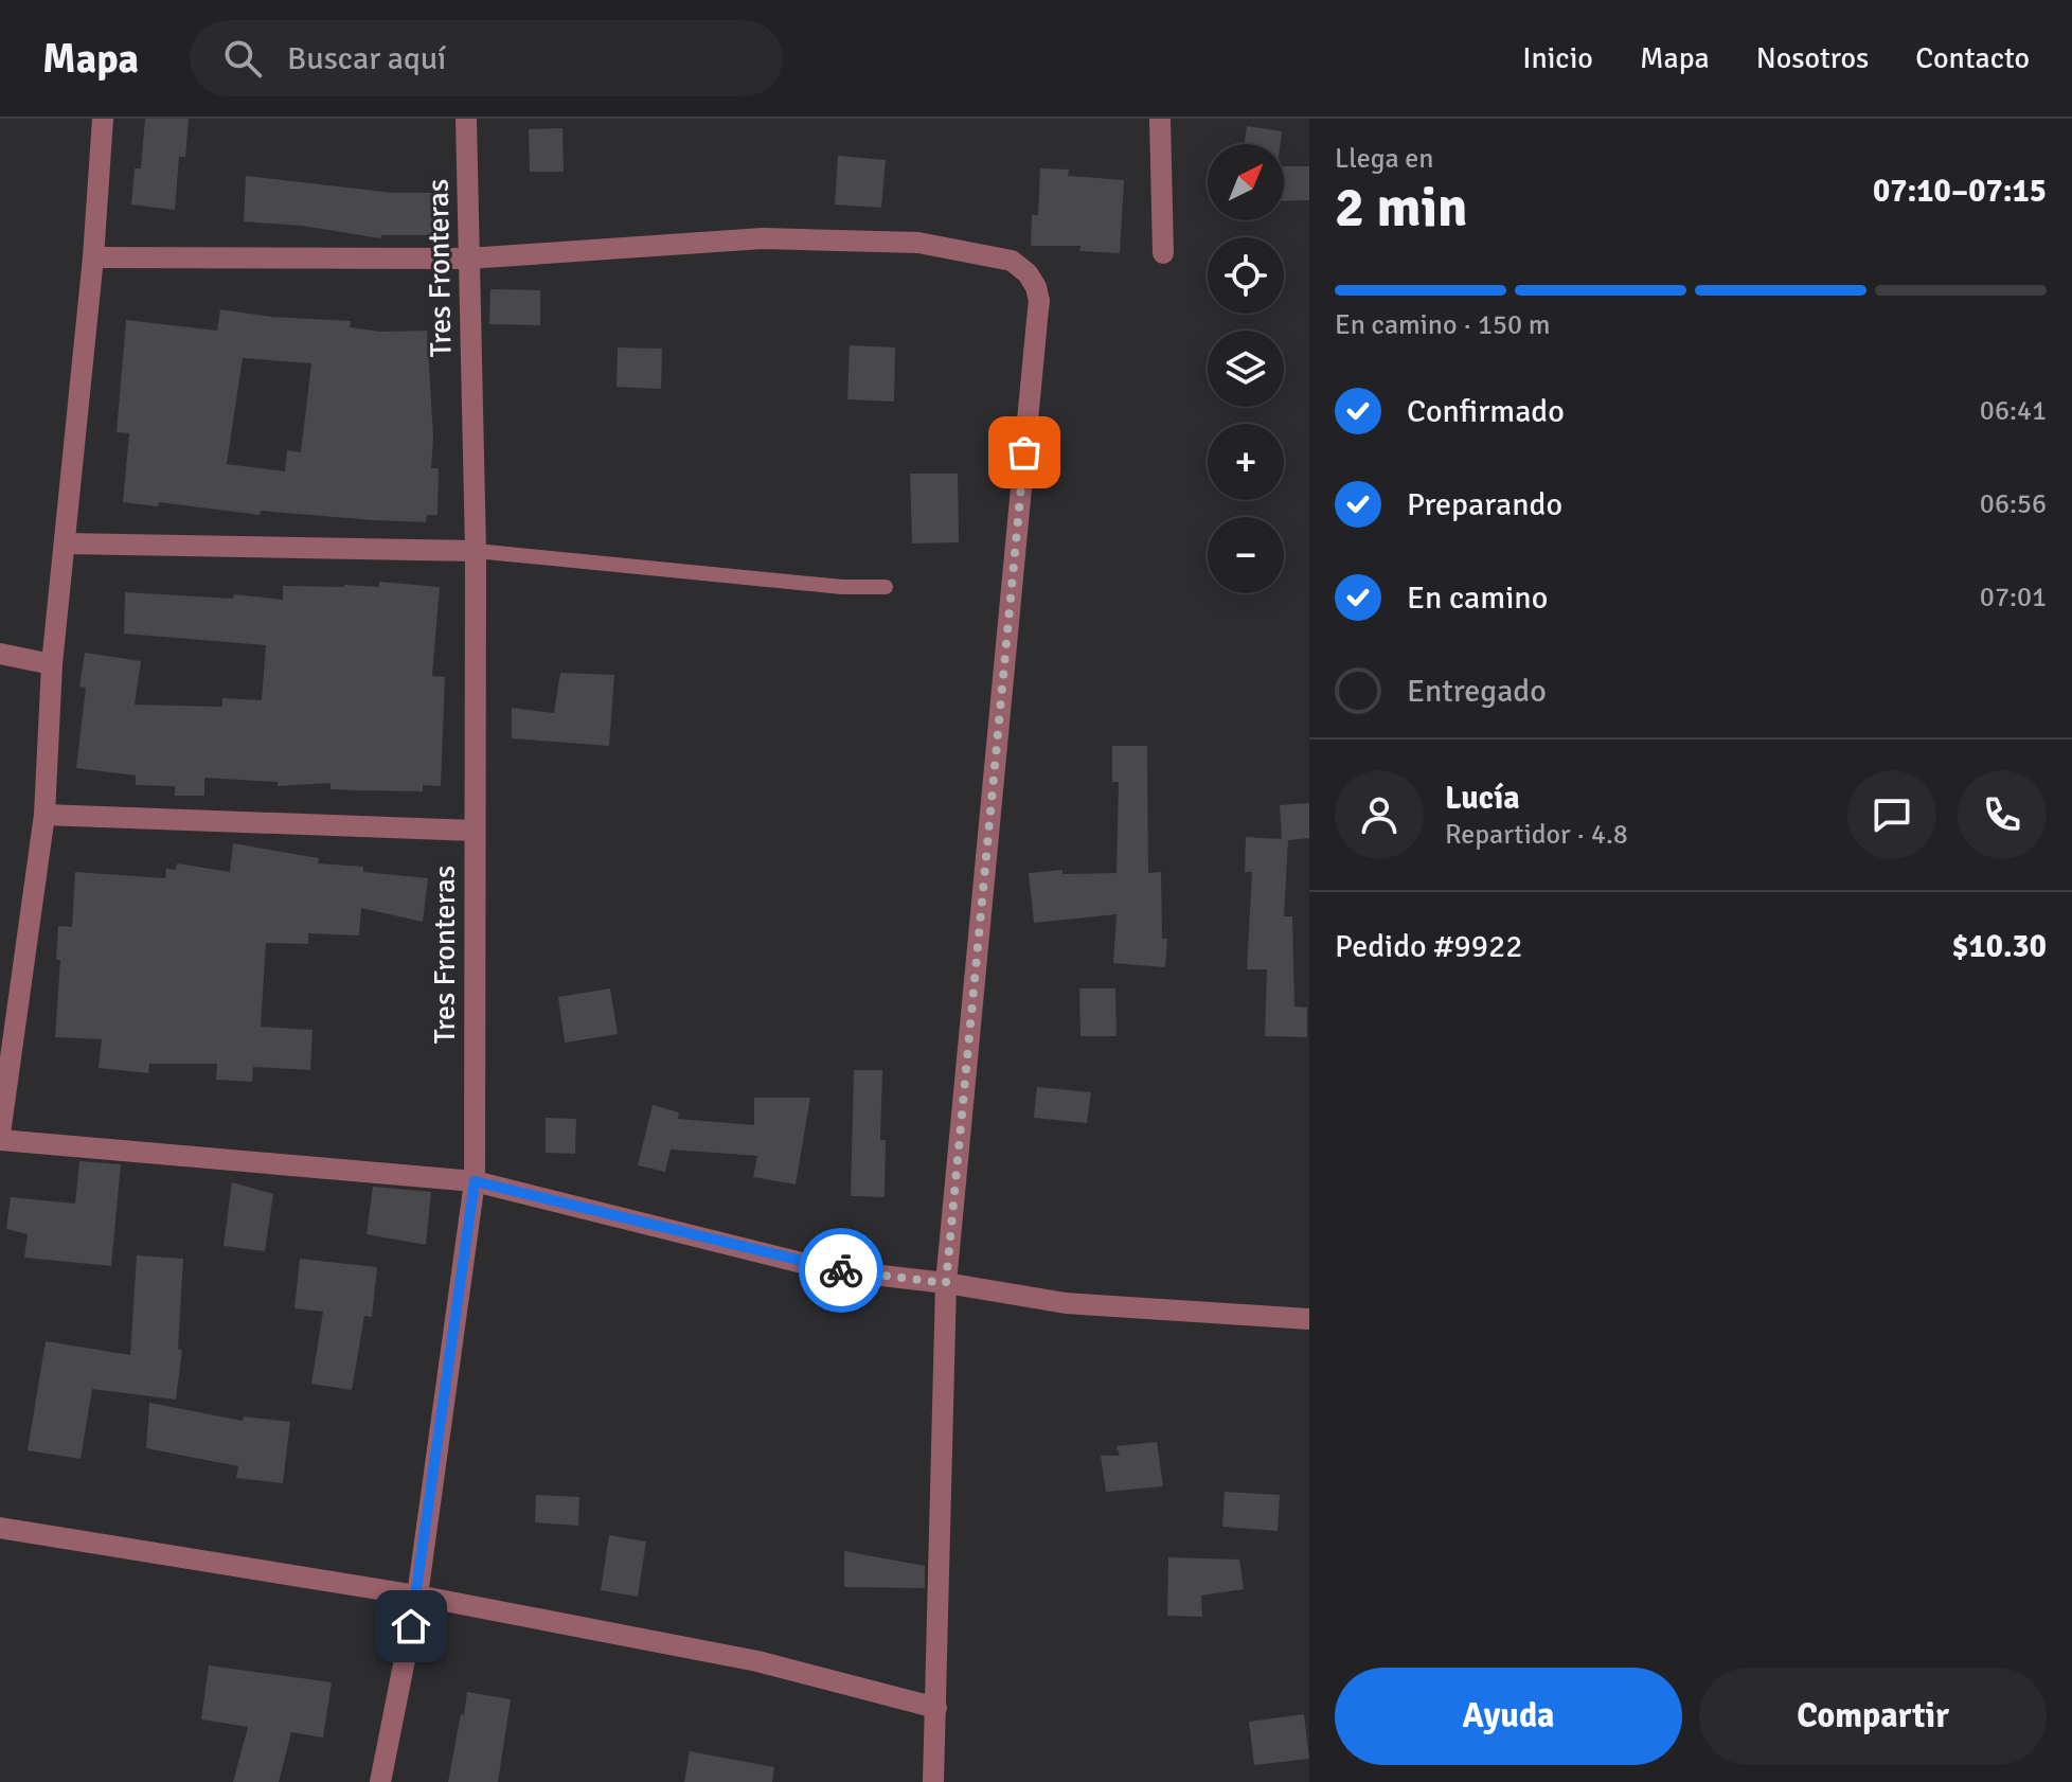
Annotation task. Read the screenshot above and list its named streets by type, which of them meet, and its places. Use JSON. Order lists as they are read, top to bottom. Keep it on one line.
{"streets":{"street":["Tres Fronteras"]},"north":"top right","page":{"header":"Mapa","search":"Buscar aquí","nav":["Inicio","Mapa","Nosotros","Contacto"],"heading":["2 min","Llega en","07:10–07:15"],"panel":["Lucía","Repartidor · 4.8","Pedido #9922","$10.30"],"map_buttons":["+","−"],"bar":"En camino · 150 m","list":[["Confirmado","06:41"],["Preparando","06:56"],["En camino","07:01"],"Entregado"],"buttons":["Ayuda","Compartir"]}}
